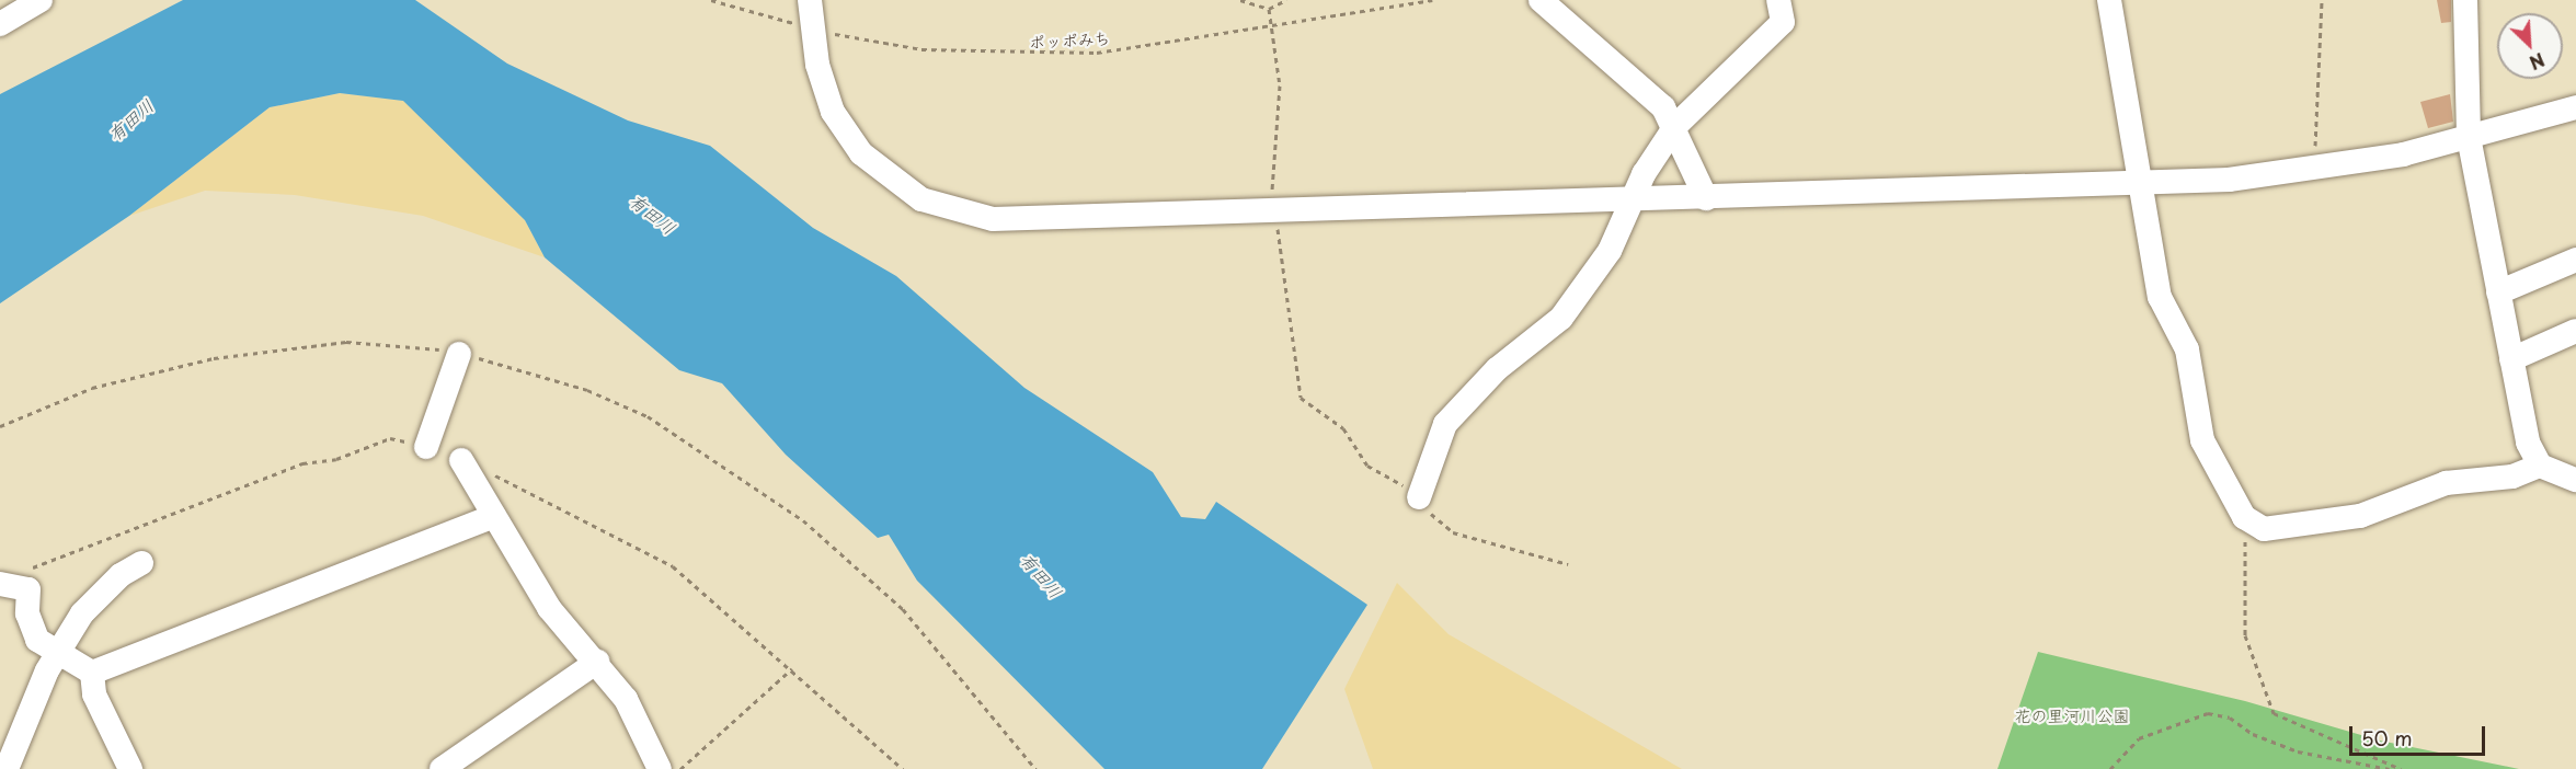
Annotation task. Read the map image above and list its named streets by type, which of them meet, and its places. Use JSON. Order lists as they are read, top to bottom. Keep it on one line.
{"streets":{"path":["ポッポみち"]},"water":["有田川"],"parks":["花の里河川公園"],"scale_bar":"50 m","north":"bottom right"}
